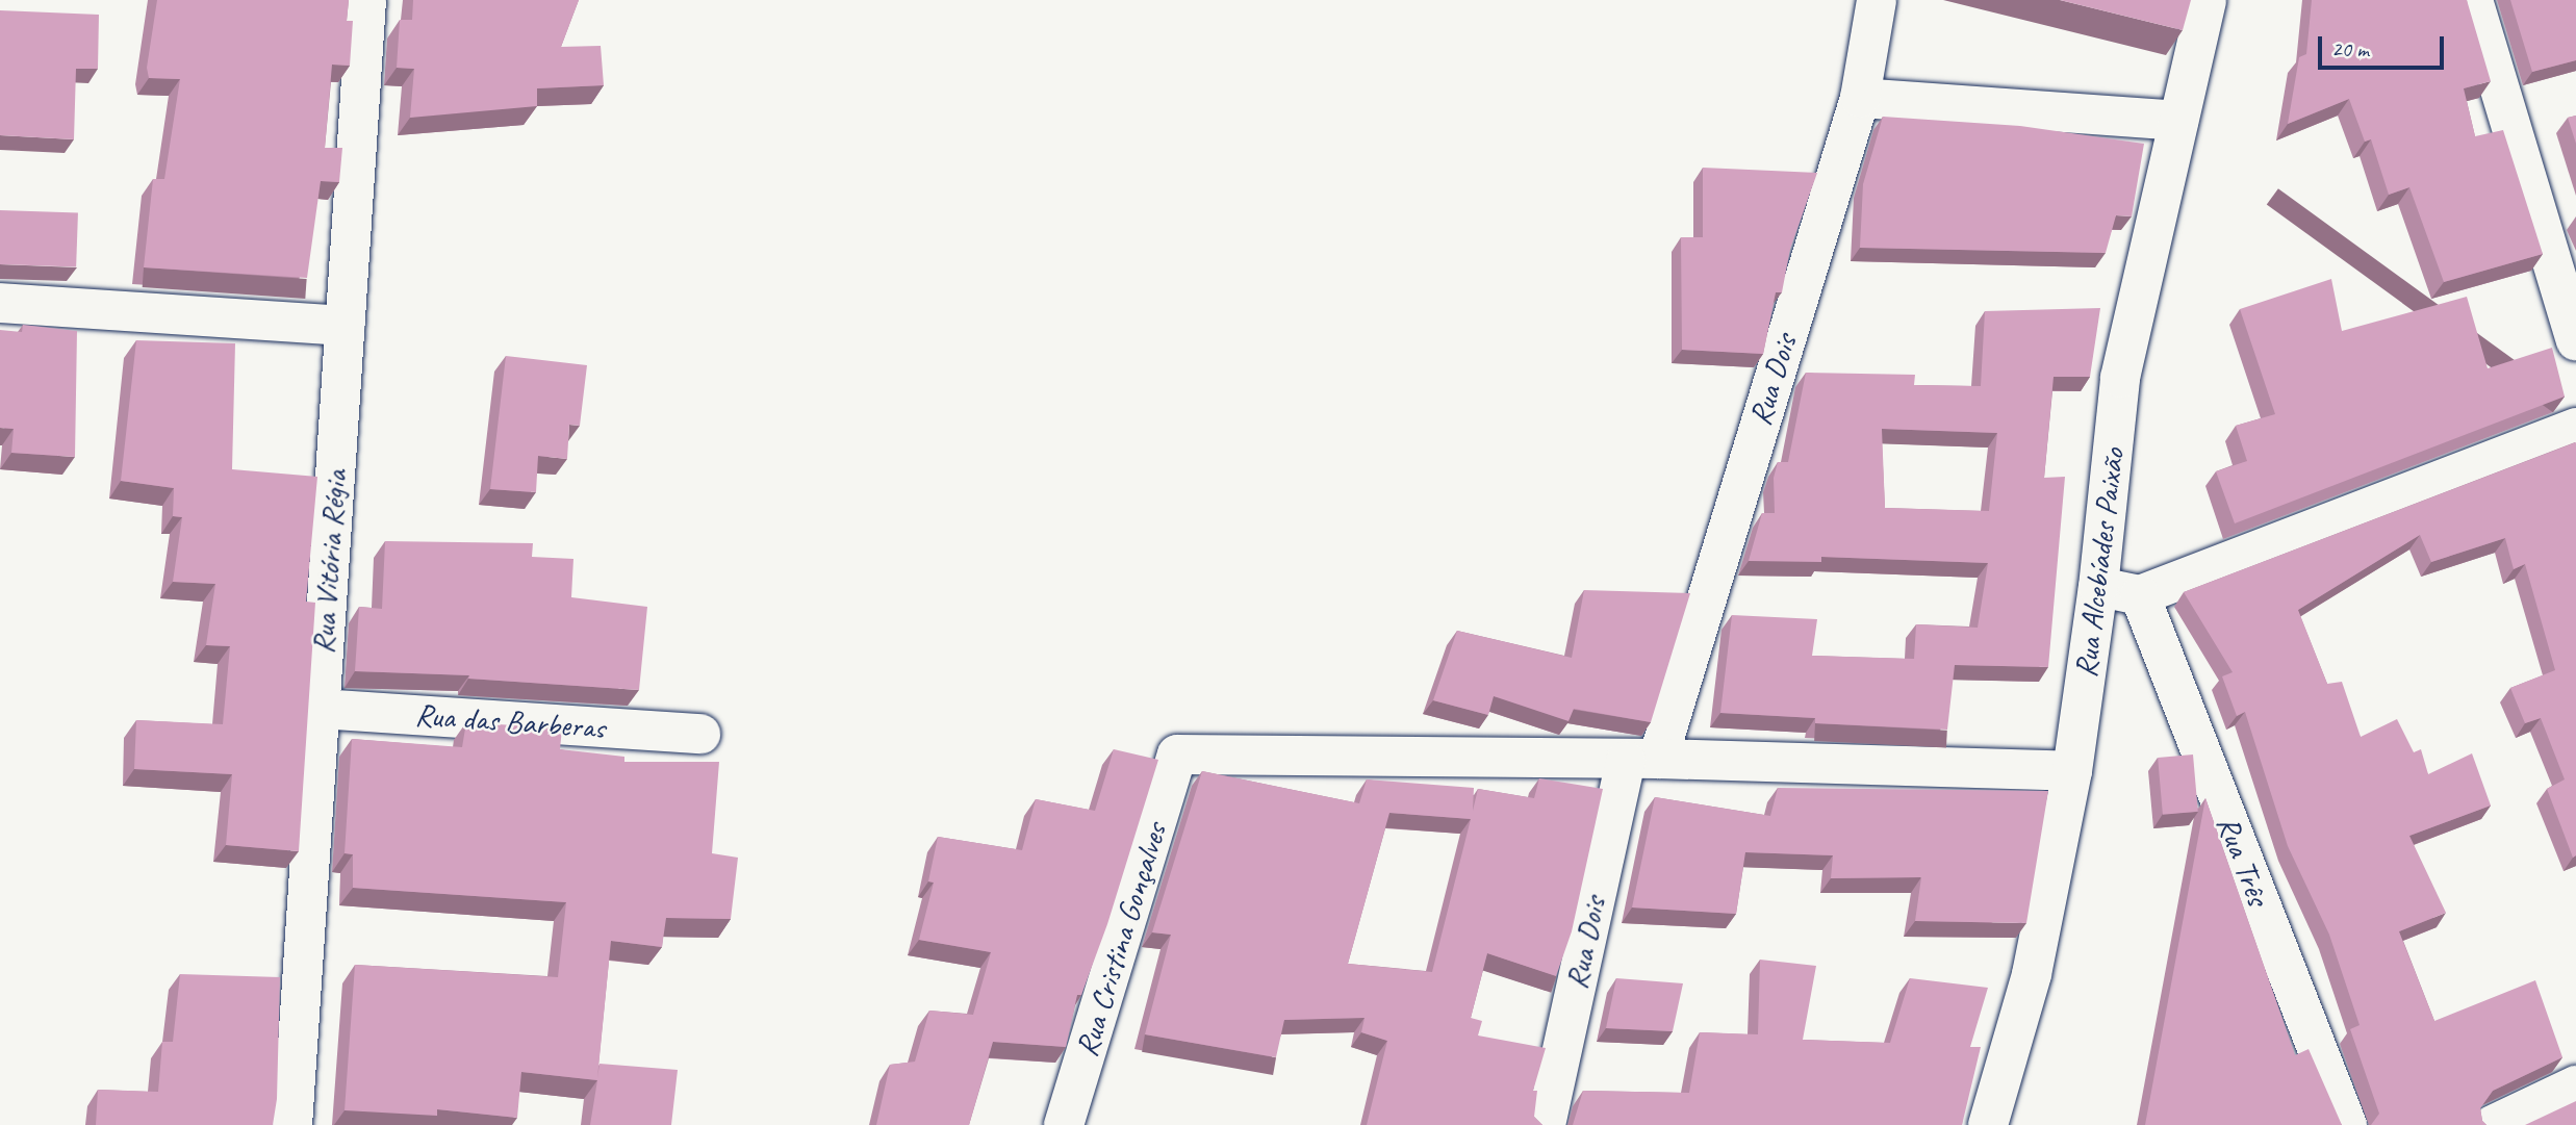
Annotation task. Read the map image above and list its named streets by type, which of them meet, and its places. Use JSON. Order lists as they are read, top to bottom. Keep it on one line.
{"streets":{"street":["Rua Dois","Rua Vitória Régia","Rua Alcebíades Paixão","Rua das Barberas","Rua Três","Rua Cristina Gonçalves"]},"crossings":[["Rua Dois","Rua Cristina Gonçalves"],["Rua Vitória Régia","Rua das Barberas"]],"scale_bar":"20 m"}
